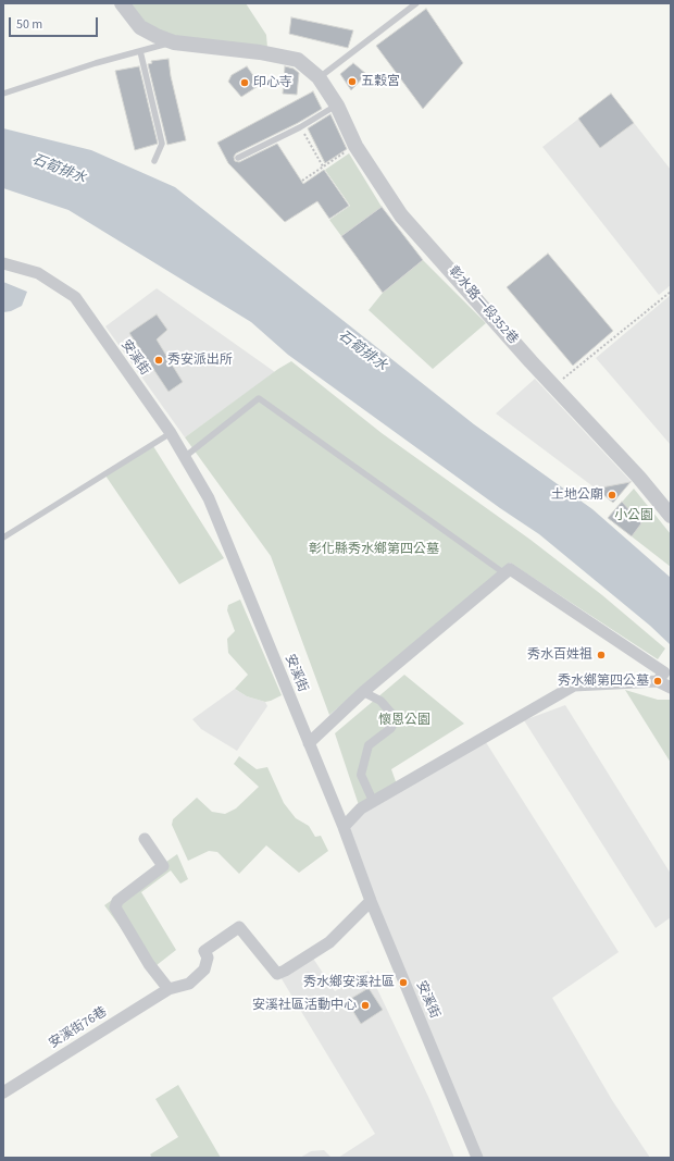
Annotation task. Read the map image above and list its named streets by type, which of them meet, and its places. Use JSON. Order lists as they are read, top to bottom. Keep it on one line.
{"streets":{"street":["彰水路一段352巷","安溪街","安溪街76巷"]},"crossings":[["安溪街","安溪街76巷"]],"water":["石筍排水"],"parks":["小公園","彰化縣秀水鄉第四公墓","懷恩公園"],"places":["五穀宮","印心寺","秀安派出所","土地公廟","秀水百姓祖","秀水鄉第四公墓","秀水鄉安溪社區","安溪社區活動中心"],"scale_bar":"50 m"}
